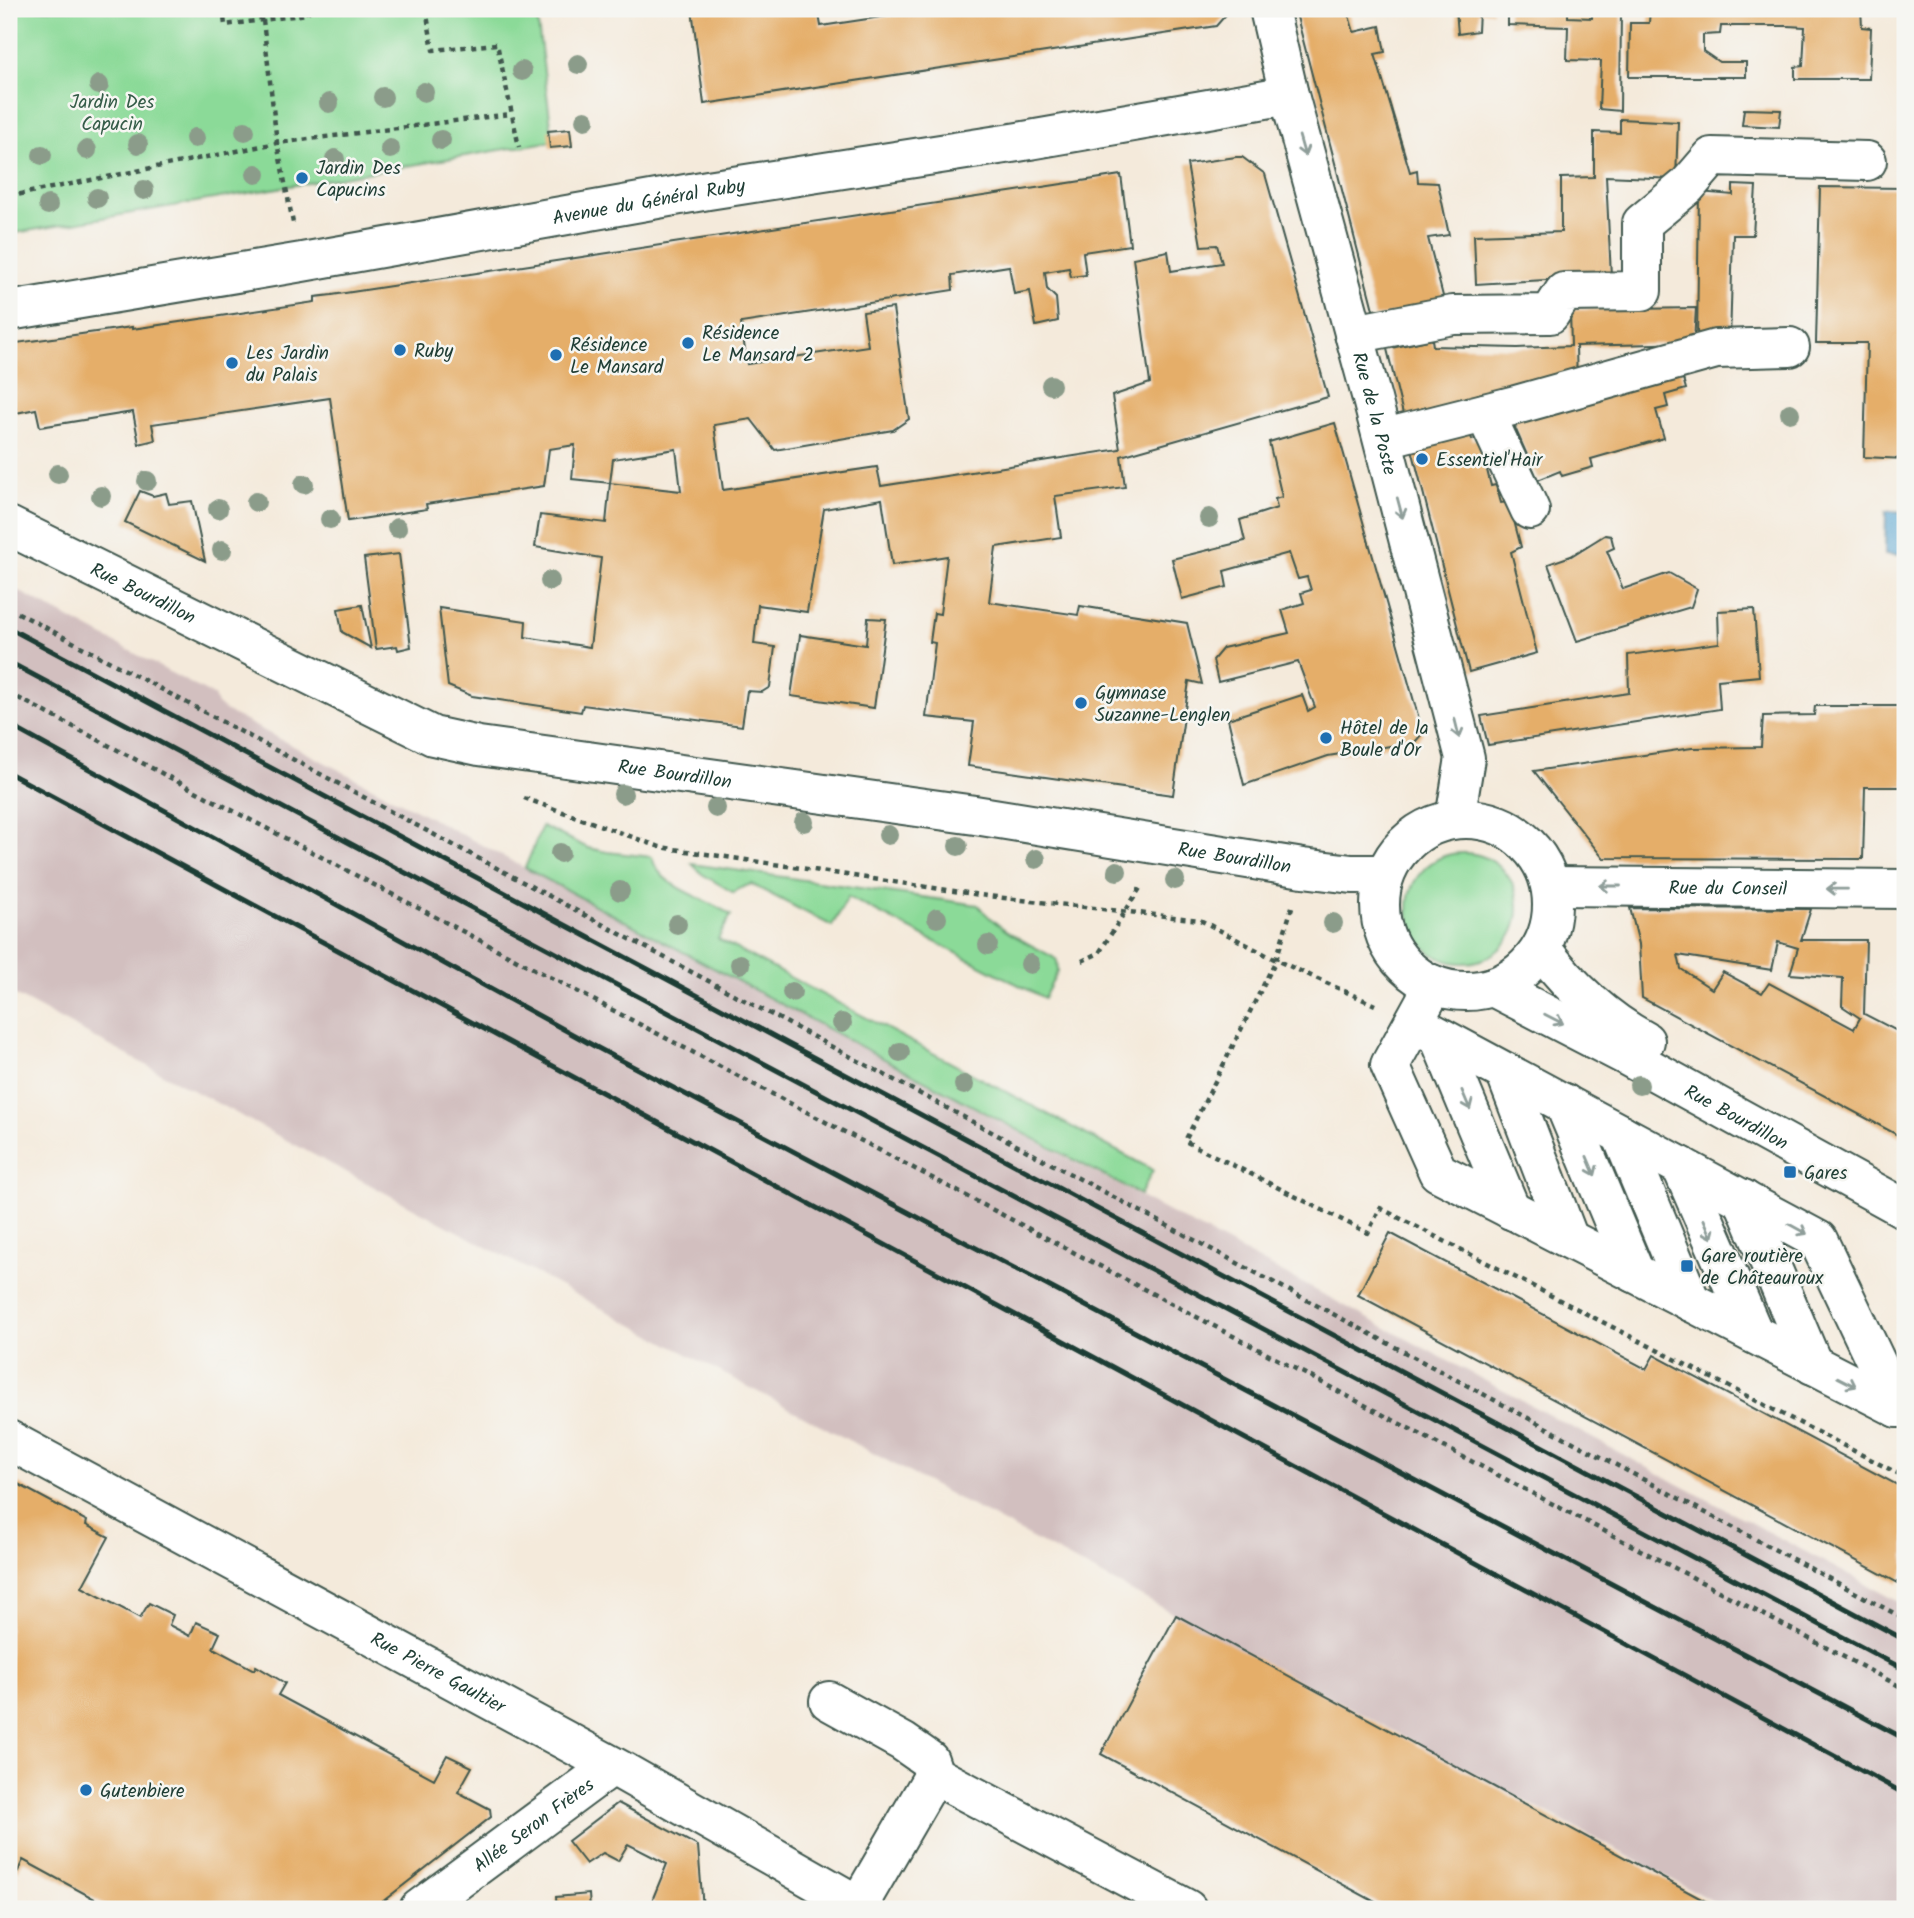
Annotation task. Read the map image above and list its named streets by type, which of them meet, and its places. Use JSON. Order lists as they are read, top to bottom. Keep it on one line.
{"streets":{"street":["Avenue du Général Ruby","Rue de la Poste","Rue Bourdillon","Rue du Conseil","Rue Pierre Gaultier","Allée Seron Frères"]},"crossings":[["Avenue du Général Ruby","Rue de la Poste"],["Rue de la Poste","Rue Bourdillon"],["Rue de la Poste","Rue du Conseil"],["Rue Bourdillon","Rue du Conseil"],["Rue Pierre Gaultier","Allée Seron Frères"]],"one_way":["Rue de la Poste","Rue du Conseil"],"parks":["Jardin Des Capucin"],"places":{"other":["Jardin Des Capucins","Résidence Le Mansard 2","Ruby","Résidence Le Mansard","Les Jardin du Palais","Essentiel'Hair","Gymnase Suzanne-Lenglen","Hôtel de la Boule d'Or","Gutenbiere"],"transit":["Gares","Gare routière de Châteauroux"]}}
